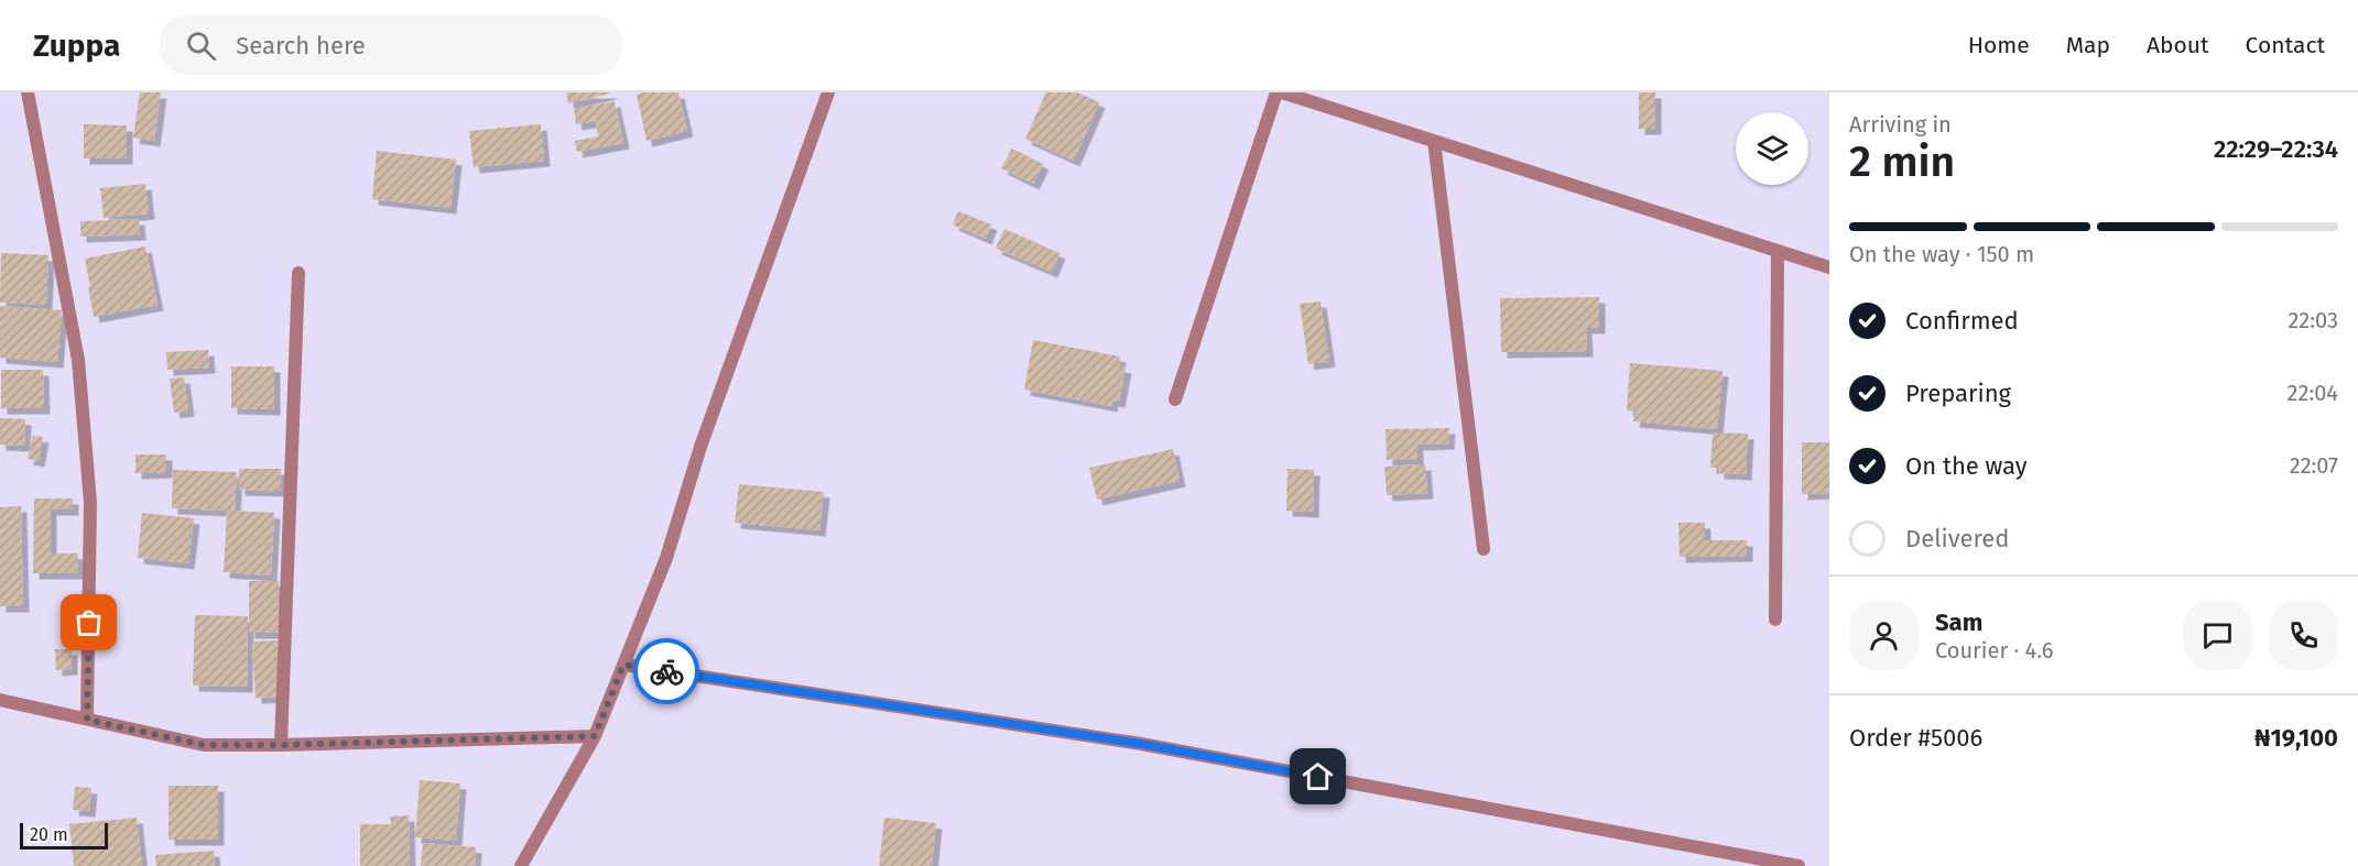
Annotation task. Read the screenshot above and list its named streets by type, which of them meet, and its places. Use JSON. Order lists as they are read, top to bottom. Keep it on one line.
{"scale_bar":"20 m","page":{"header":"Zuppa","search":"Search here","nav":["Home","Map","About","Contact"],"heading":["2 min","Arriving in","22:29–22:34"],"panel":["Sam","Courier · 4.6","Order #5006","₦19,100"],"bar":"On the way · 150 m","list":[["Confirmed","22:03"],["Preparing","22:04"],["On the way","22:07"],"Delivered"],"scale":"20 m"}}
